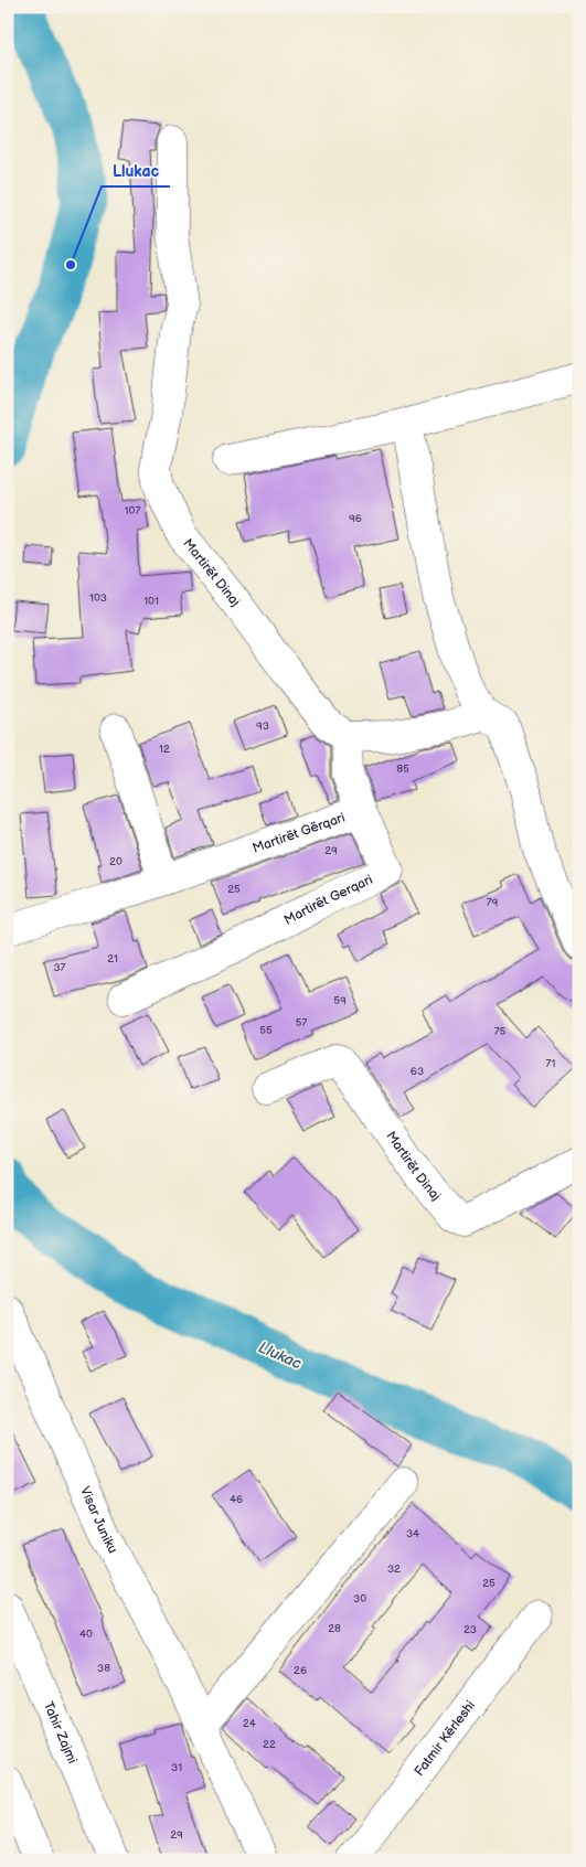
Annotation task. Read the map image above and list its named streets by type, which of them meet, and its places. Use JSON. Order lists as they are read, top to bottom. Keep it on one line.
{"streets":{"street":["Martirët Dinaj","Martirët Gërqari","Martirët Gerqari","Visar Juniku","Tahir Zajmi","Fatmir Kërleshi"]},"crossings":[["Martirët Dinaj","Martirët Gërqari"],["Martirët Gërqari","Martirët Gerqari"]],"water":["Llukac"],"places":["Llukac"],"house_numbers":["107","96","103","101","93","12","85","29","20","25","79","21","37","59","57","55","75","71","63","46","34","32","25","30","28","23","40","38","26","24","22","31","29"]}
